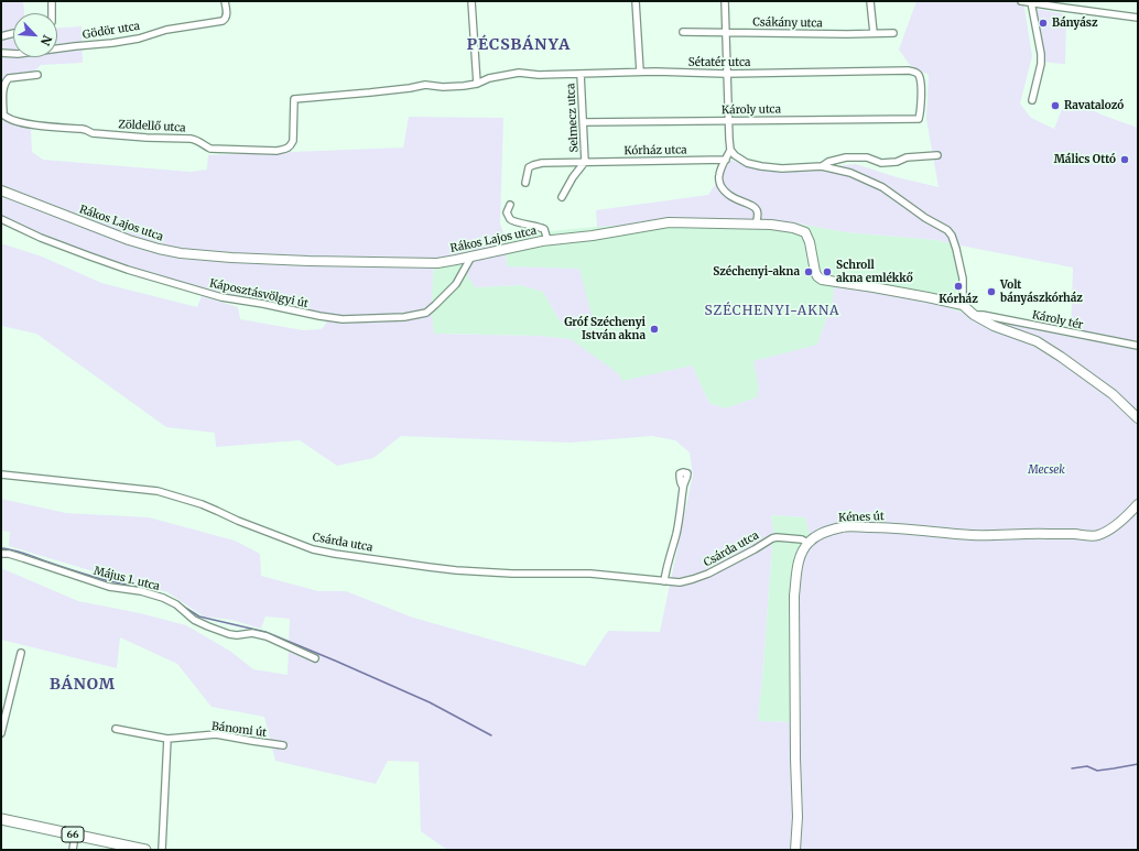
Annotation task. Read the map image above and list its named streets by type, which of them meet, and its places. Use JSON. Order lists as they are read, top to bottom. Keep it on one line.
{"streets":{"main road":["66"],"street":["Csákány utca","Gödör utca","Sétatér utca","Károly utca","Selmecz utca","Zöldellő utca","Kórház utca","Rákos Lajos utca","Káposztásvölgyi út","Károly tér","Kénes út","Csárda utca","Május 1. utca","Bánomi út"]},"crossings":[["Sétatér utca","Károly utca"],["Sétatér utca","Selmecz utca"],["Sétatér utca","Zöldellő utca"],["Károly utca","Selmecz utca"],["Selmecz utca","Kórház utca"],["Rákos Lajos utca","Káposztásvölgyi út"],["Kénes út","Csárda utca"]],"districts":["PÉCSBÁNYA","SZÉCHENYI-AKNA","BÁNOM"],"parks":["Mecsek"],"places":["Bányász","Ravatalozó","Málics Ottó","Széchenyi-akna","Schroll akna emlékkő","Kórház","Volt bányászkórház","Gróf Széchenyi István akna"],"north":"bottom right"}
